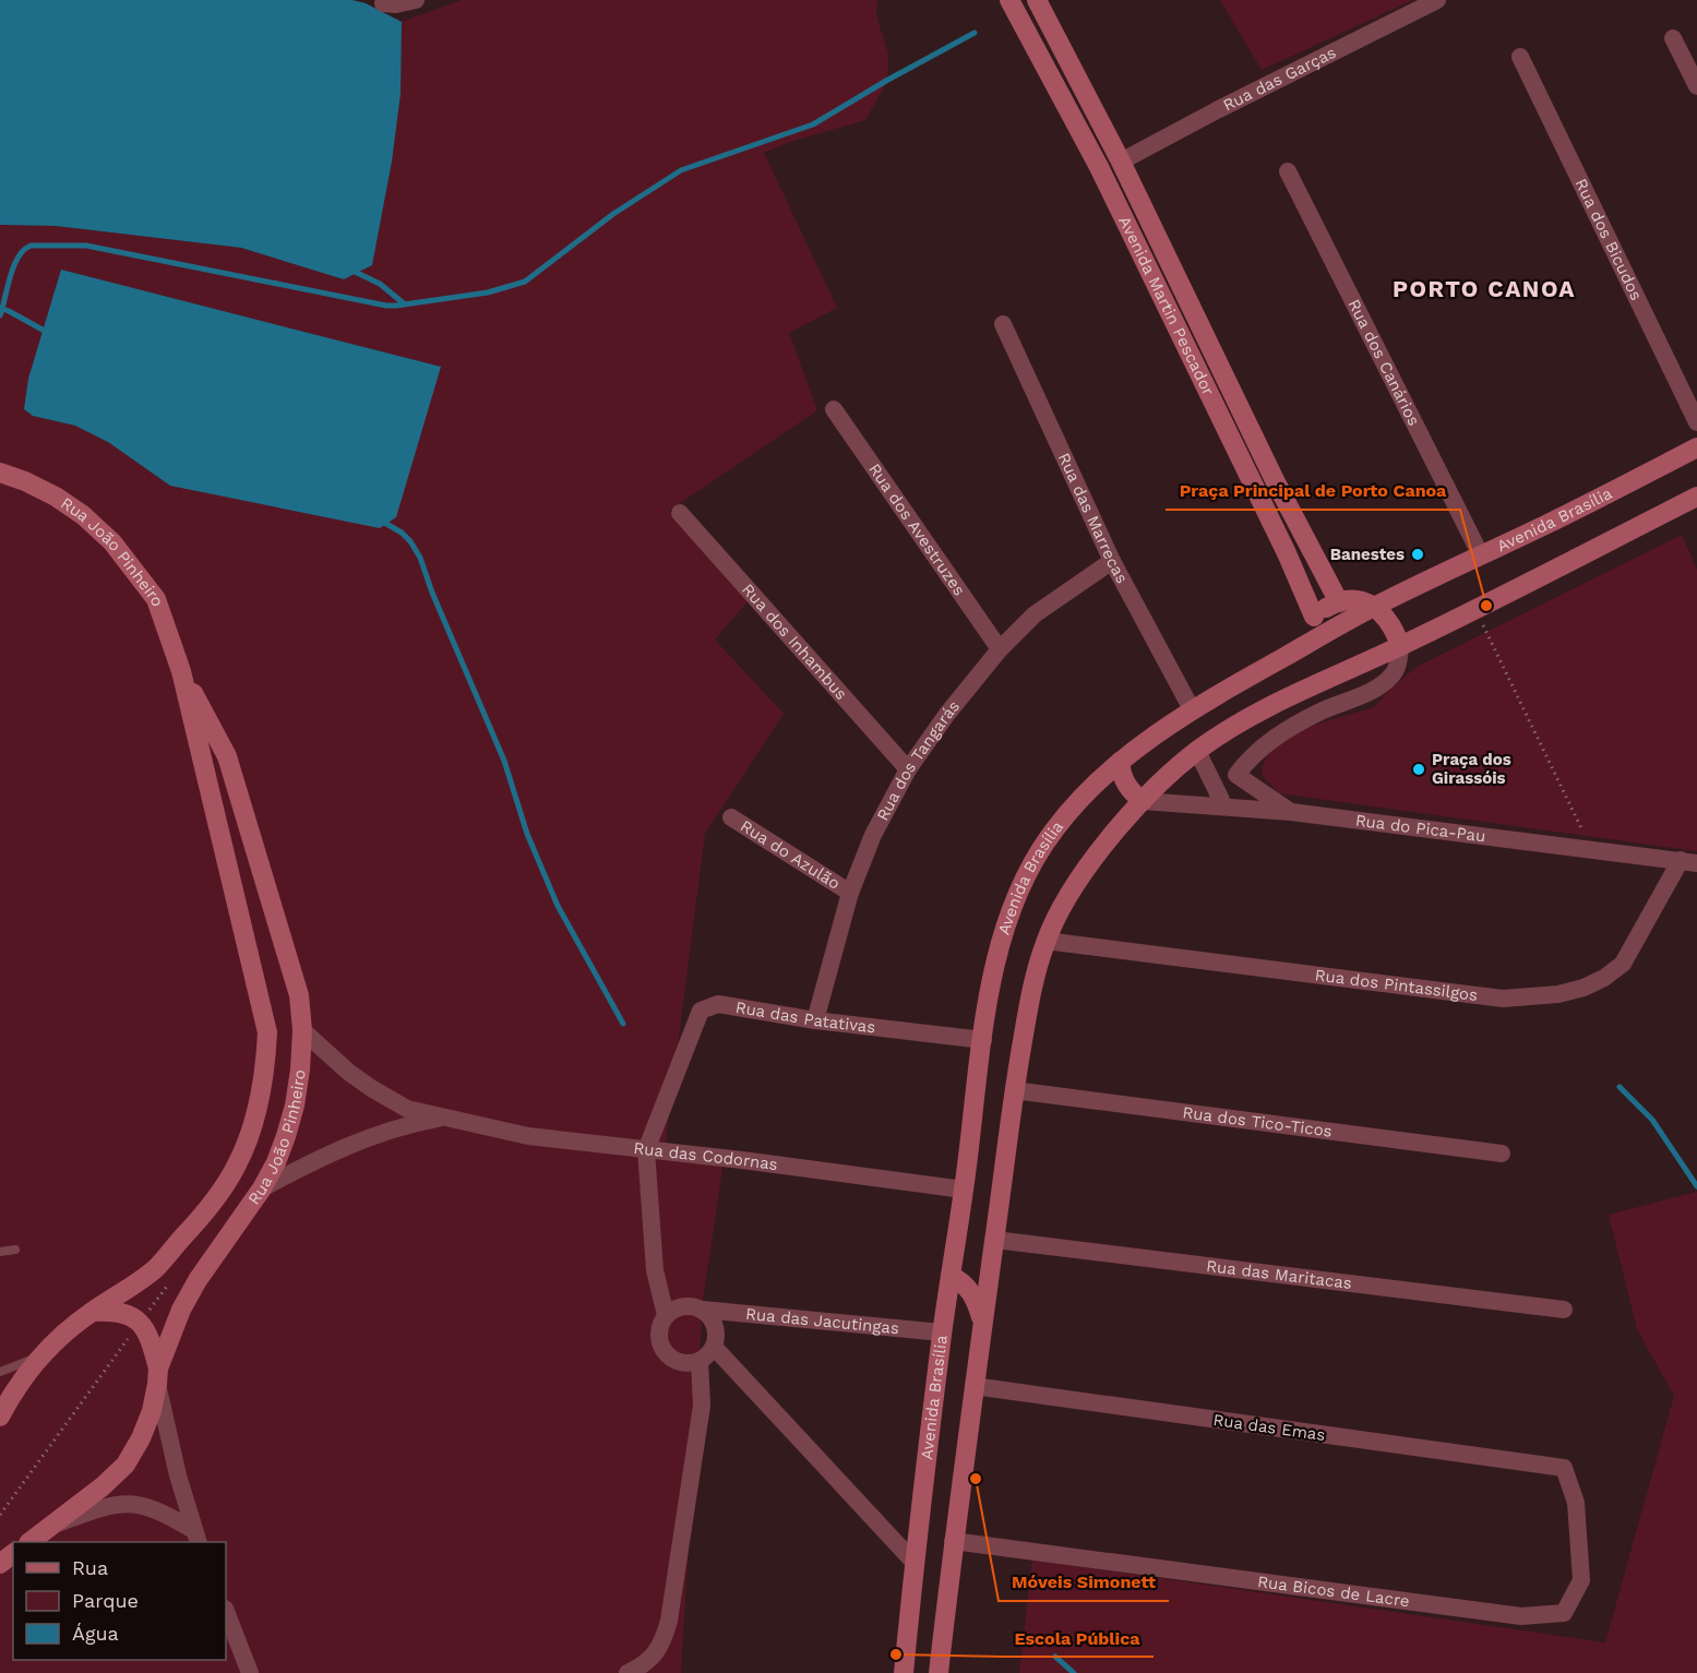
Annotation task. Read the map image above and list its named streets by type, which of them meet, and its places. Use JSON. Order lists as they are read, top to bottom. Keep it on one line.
{"streets":{"street":["Rua das Garças","Rua dos Bicudos","Avenida Martin Pescador","Rua dos Canários","Rua das Marrecas","Avenida Brasília","Rua dos Avestruzes","Rua João Pinheiro","Rua dos Inhambus","Rua dos Tangarás","Rua do Pica-Pau","Rua do Azulão","Rua dos Pintassilgos","Rua das Patativas","Rua dos Tico-Ticos","Rua das Codornas","Rua das Maritacas","Rua das Jacutingas","Rua das Emas","Rua Bicos de Lacre"]},"crossings":[["Rua das Garças","Avenida Martin Pescador"],["Rua dos Canários","Avenida Brasília"],["Rua das Marrecas","Avenida Brasília"],["Rua das Marrecas","Rua dos Tangarás"],["Avenida Brasília","Rua das Patativas"],["Avenida Brasília","Rua das Codornas"],["Avenida Brasília","Rua das Jacutingas"],["Rua dos Avestruzes","Rua dos Tangarás"],["Rua João Pinheiro","Rua das Codornas"],["Rua dos Inhambus","Rua dos Tangarás"],["Rua dos Tangarás","Rua do Azulão"],["Rua dos Tangarás","Rua das Patativas"],["Rua do Pica-Pau","Rua dos Pintassilgos"],["Rua das Patativas","Rua das Codornas"],["Rua das Emas","Rua Bicos de Lacre"]],"districts":["PORTO CANOA"],"places":["Banestes","Praça Principal de Porto Canoa","Praça dos Girassóis","Móveis Simonett","Escola Pública"],"legend":["Rua","Parque","Água"]}
